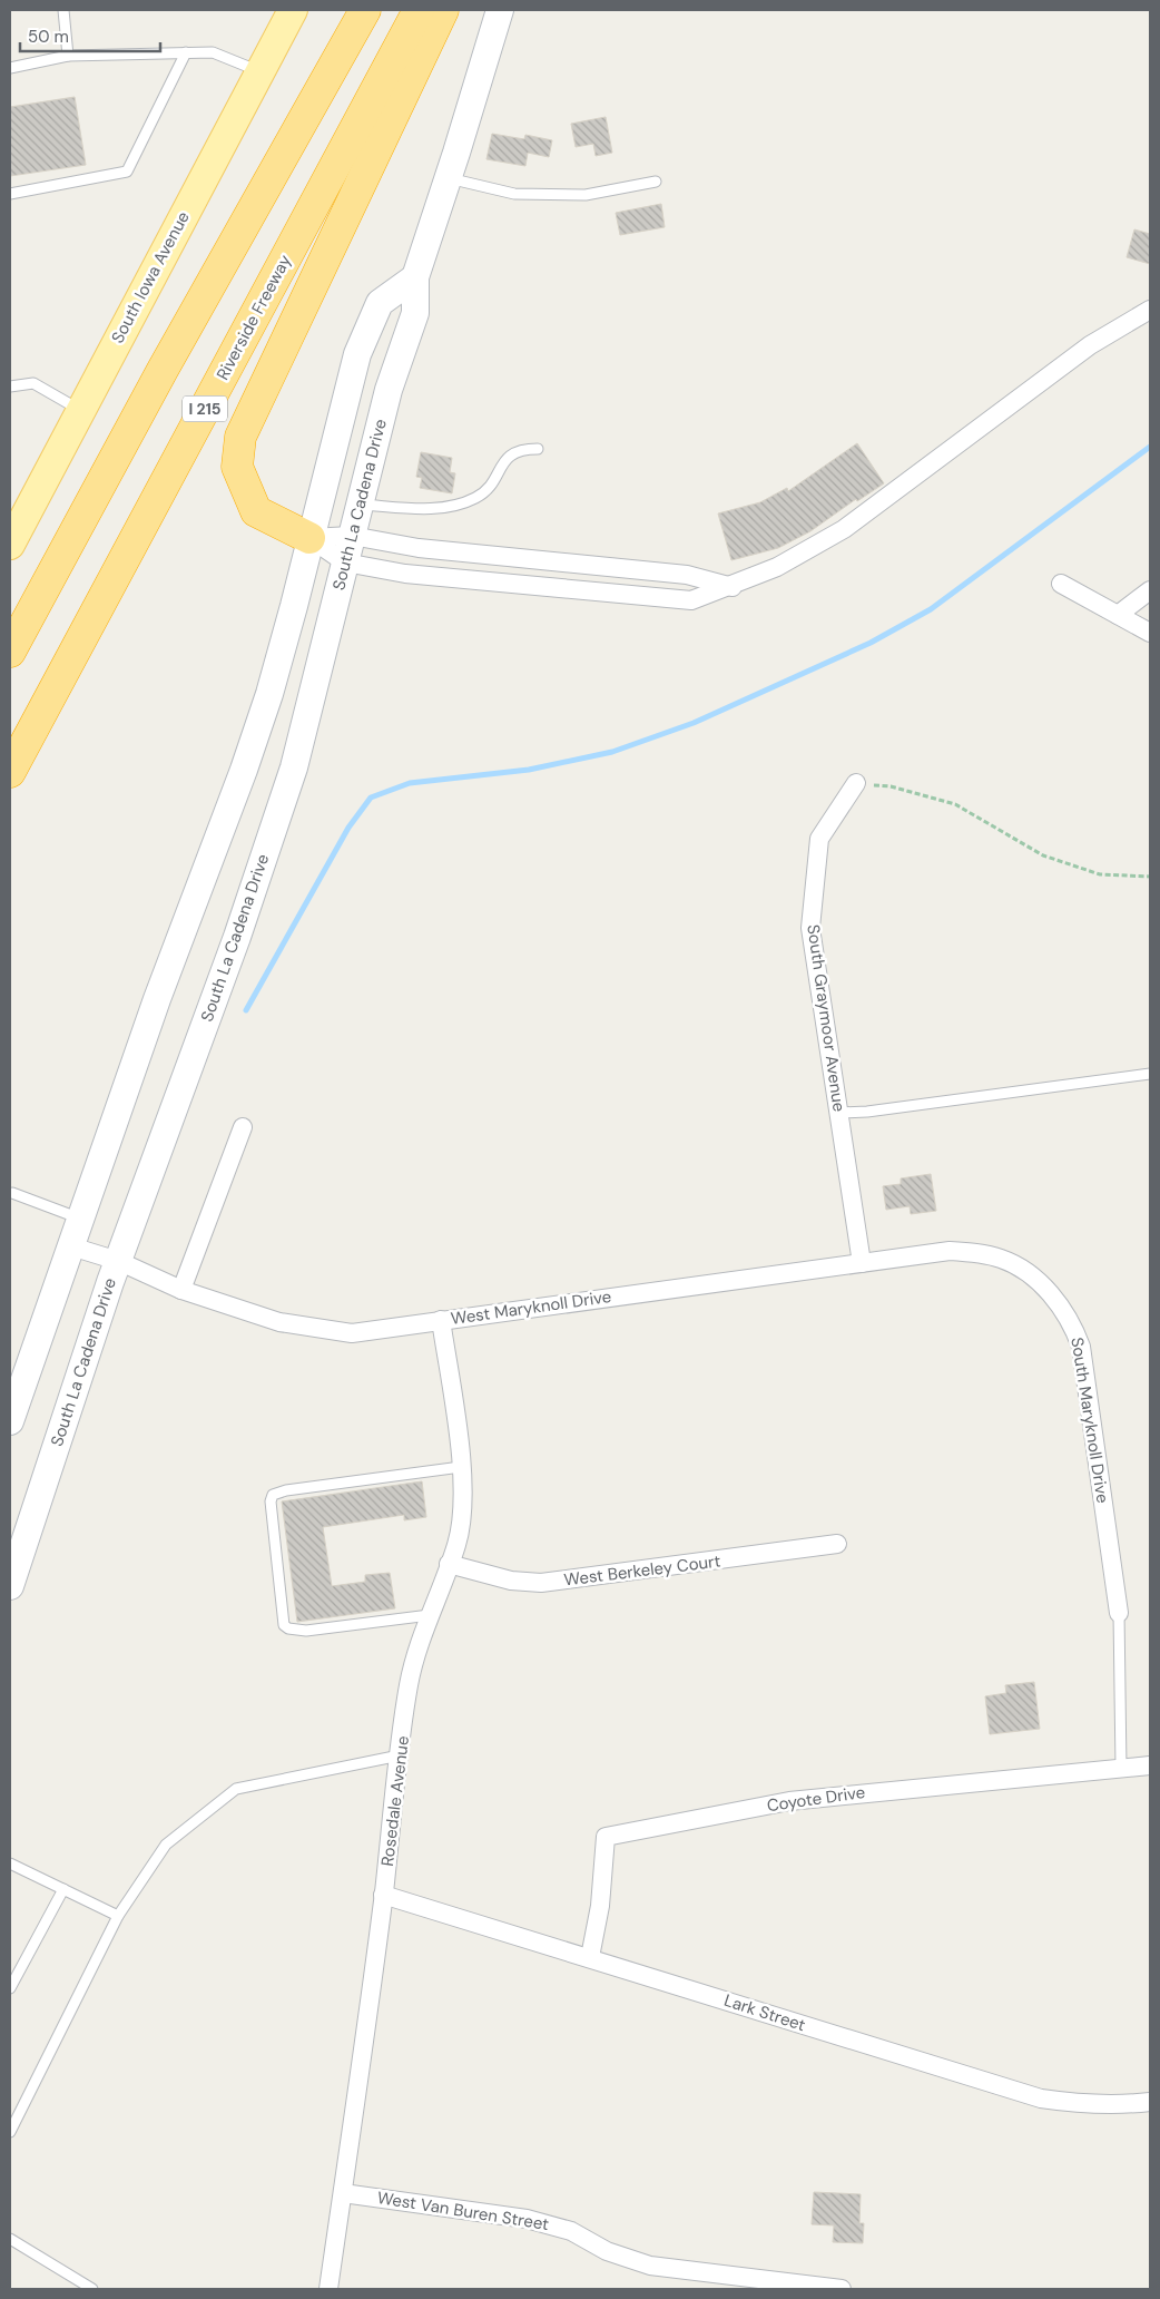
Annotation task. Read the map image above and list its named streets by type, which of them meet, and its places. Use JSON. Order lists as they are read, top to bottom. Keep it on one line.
{"streets":{"highway":["Riverside Freeway","I 215"],"main road":["South Iowa Avenue","South La Cadena Drive"],"street":["South Graymoor Avenue","West Maryknoll Drive","South Maryknoll Drive","West Berkeley Court","Coyote Drive","Rosedale Avenue","Lark Street","West Van Buren Street"]},"crossings":[["South La Cadena Drive","West Maryknoll Drive"],["South Graymoor Avenue","West Maryknoll Drive"],["West Maryknoll Drive","South Maryknoll Drive"],["West Maryknoll Drive","Rosedale Avenue"],["West Berkeley Court","Rosedale Avenue"],["Coyote Drive","Lark Street"],["Rosedale Avenue","Lark Street"],["Rosedale Avenue","West Van Buren Street"]],"scale_bar":"50 m"}
